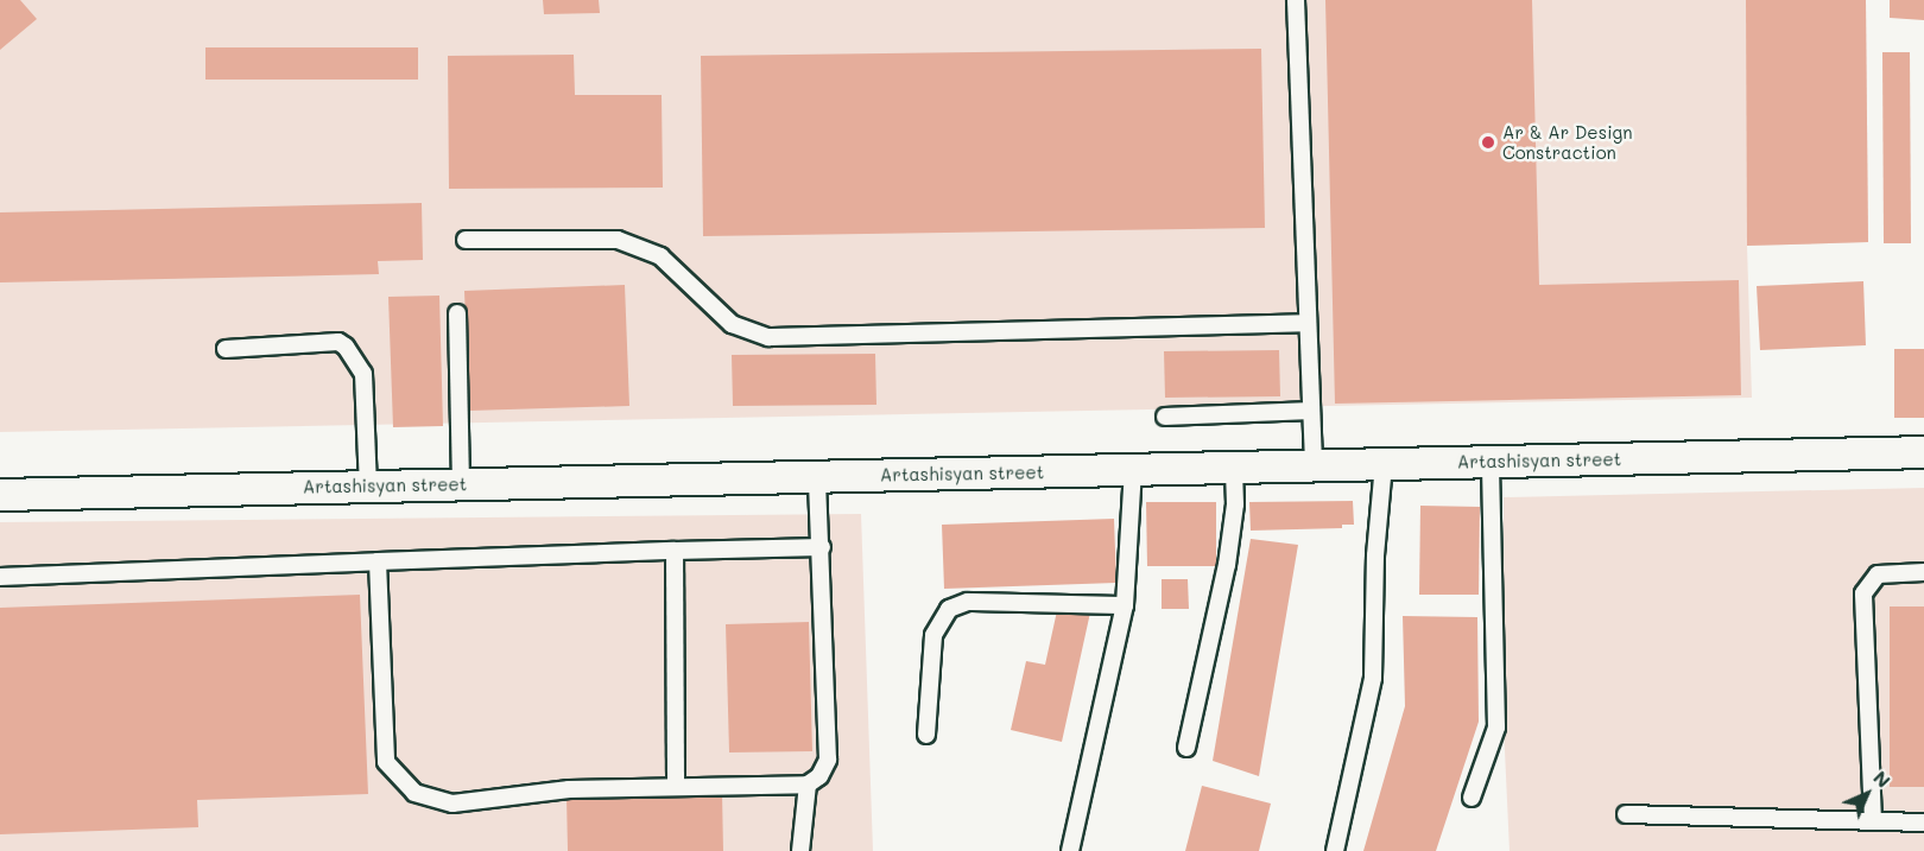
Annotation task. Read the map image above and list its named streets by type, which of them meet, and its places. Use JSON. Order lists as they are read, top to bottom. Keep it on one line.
{"streets":{"street":["Artashisyan street"]},"places":["Ar & Ar Design Constraction"],"north":"top right"}
